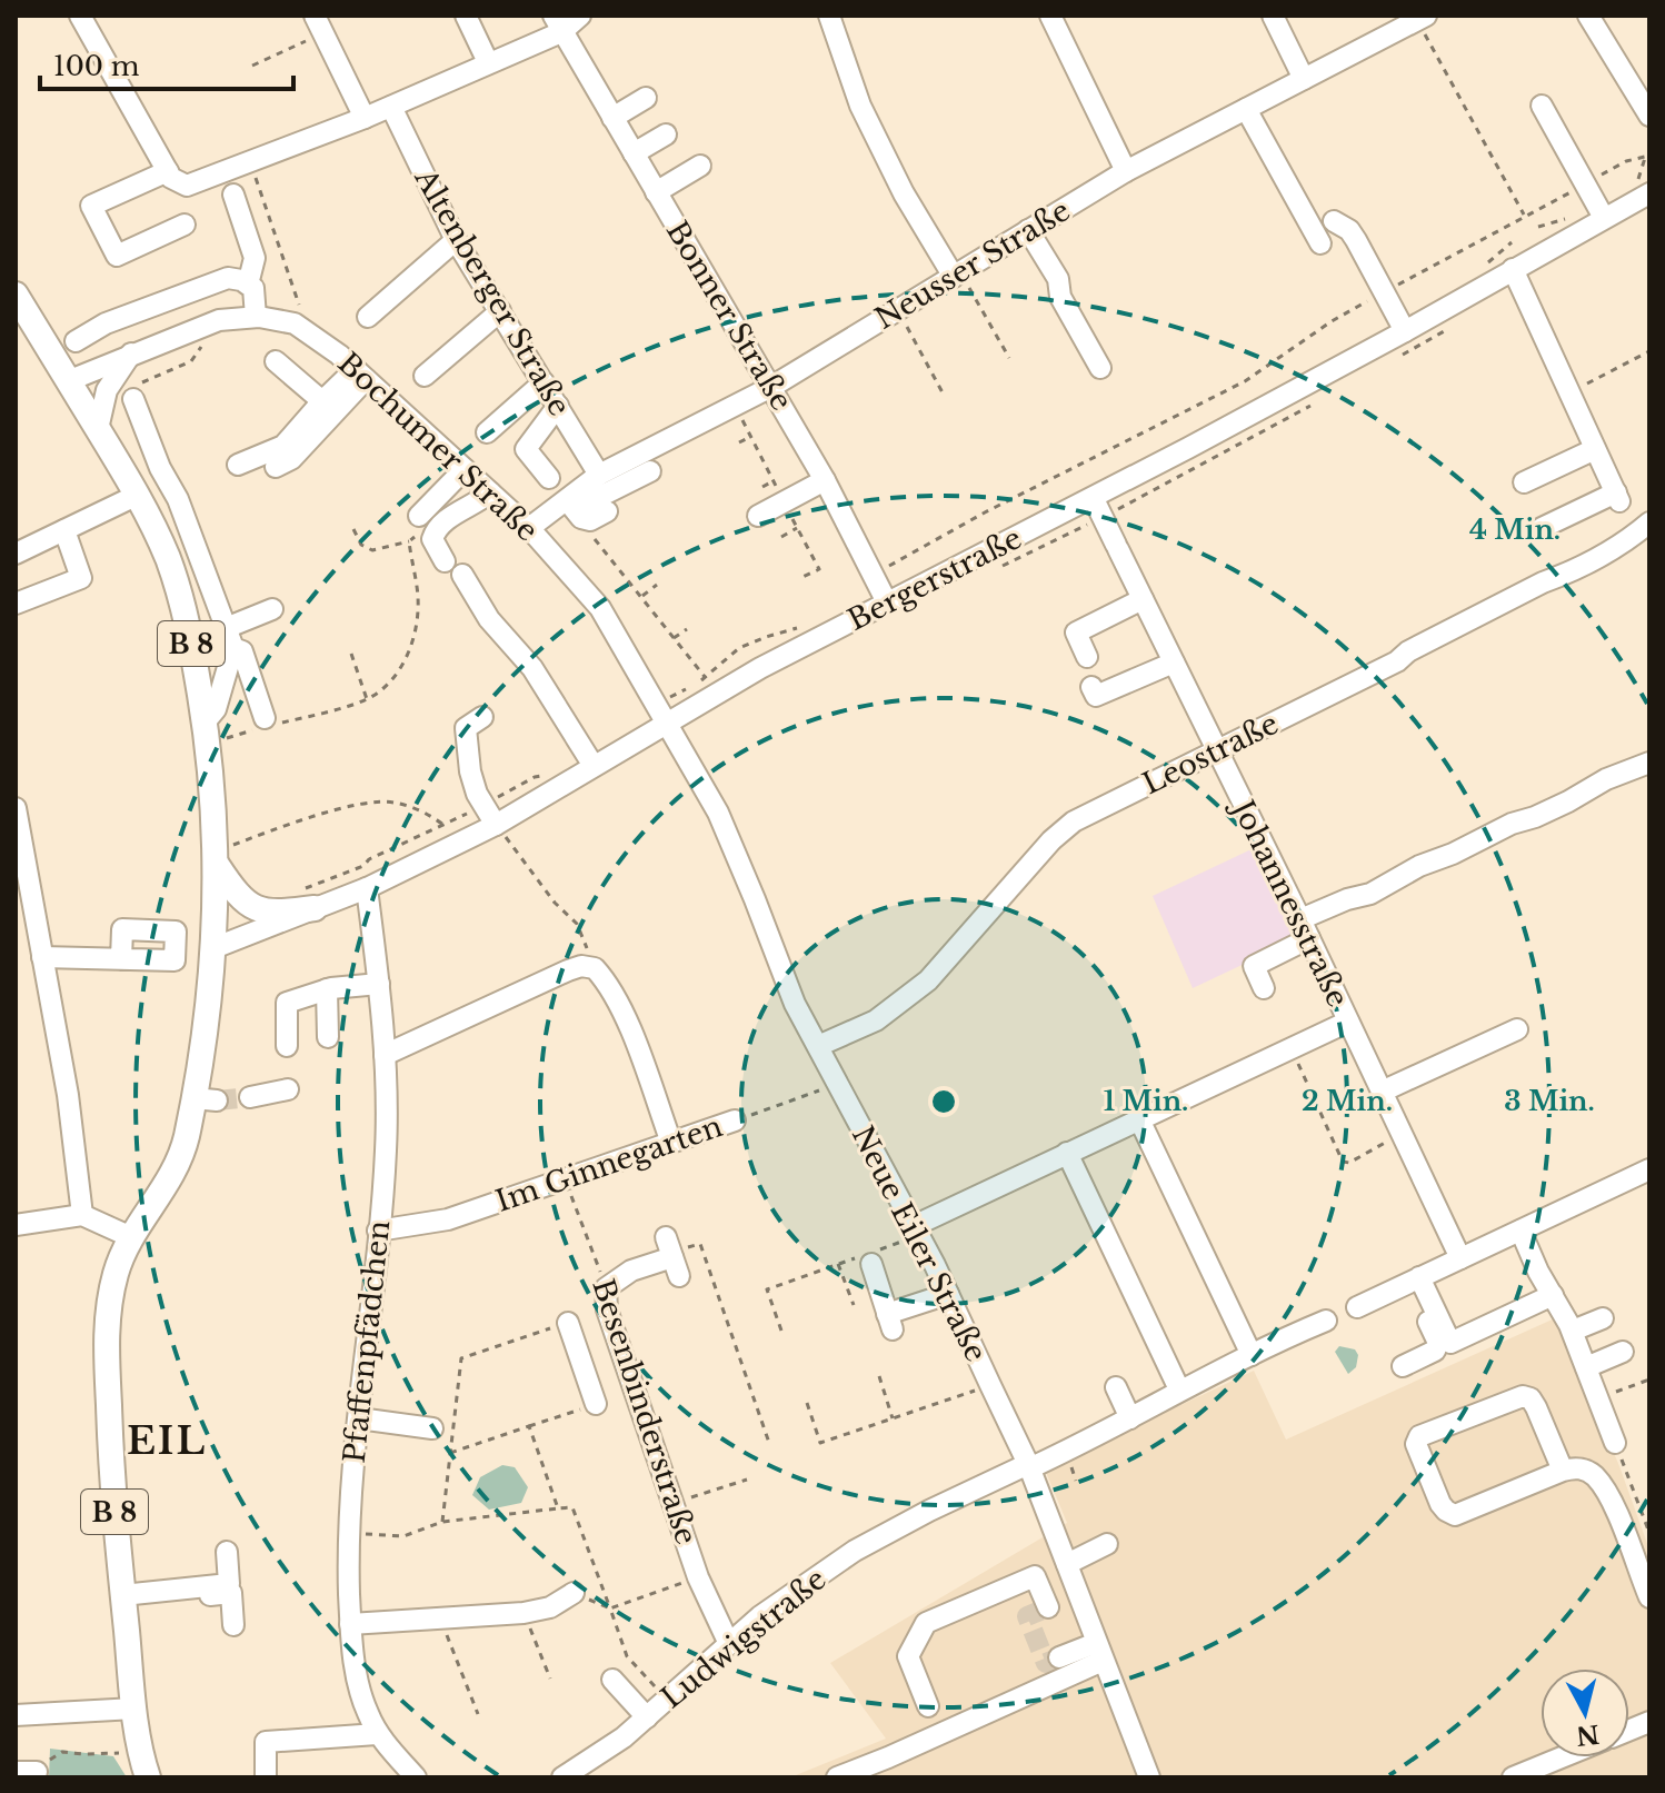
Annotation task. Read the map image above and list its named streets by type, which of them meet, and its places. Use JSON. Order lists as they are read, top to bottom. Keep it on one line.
{"streets":{"main road":["B 8"],"street":["Neusser Straße","Altenberger Straße","Bonner Straße","Bochumer Straße","Bergerstraße","Leostraße","Johannesstraße","Im Ginnegarten","Neue Eiler Straße","Pfaffenpfädchen","Besenbinderstraße","Ludwigstraße"]},"crossings":[["Neusser Straße","Altenberger Straße"],["Neusser Straße","Bonner Straße"],["Neusser Straße","Bochumer Straße"],["Bonner Straße","Bergerstraße"],["Bochumer Straße","Bergerstraße"],["Bochumer Straße","B 8"],["Bochumer Straße","Neue Eiler Straße"],["Bergerstraße","B 8"],["Bergerstraße","Johannesstraße"],["Bergerstraße","Neue Eiler Straße"],["Bergerstraße","Pfaffenpfädchen"],["Leostraße","Johannesstraße"],["Leostraße","Neue Eiler Straße"],["Im Ginnegarten","Neue Eiler Straße"],["Im Ginnegarten","Pfaffenpfädchen"],["Im Ginnegarten","Besenbinderstraße"],["Neue Eiler Straße","Ludwigstraße"],["Besenbinderstraße","Ludwigstraße"]],"districts":["EIL"],"scale_bar":"100 m","north":"bottom","rings":["4 Min.","1 Min.","2 Min.","3 Min."]}
